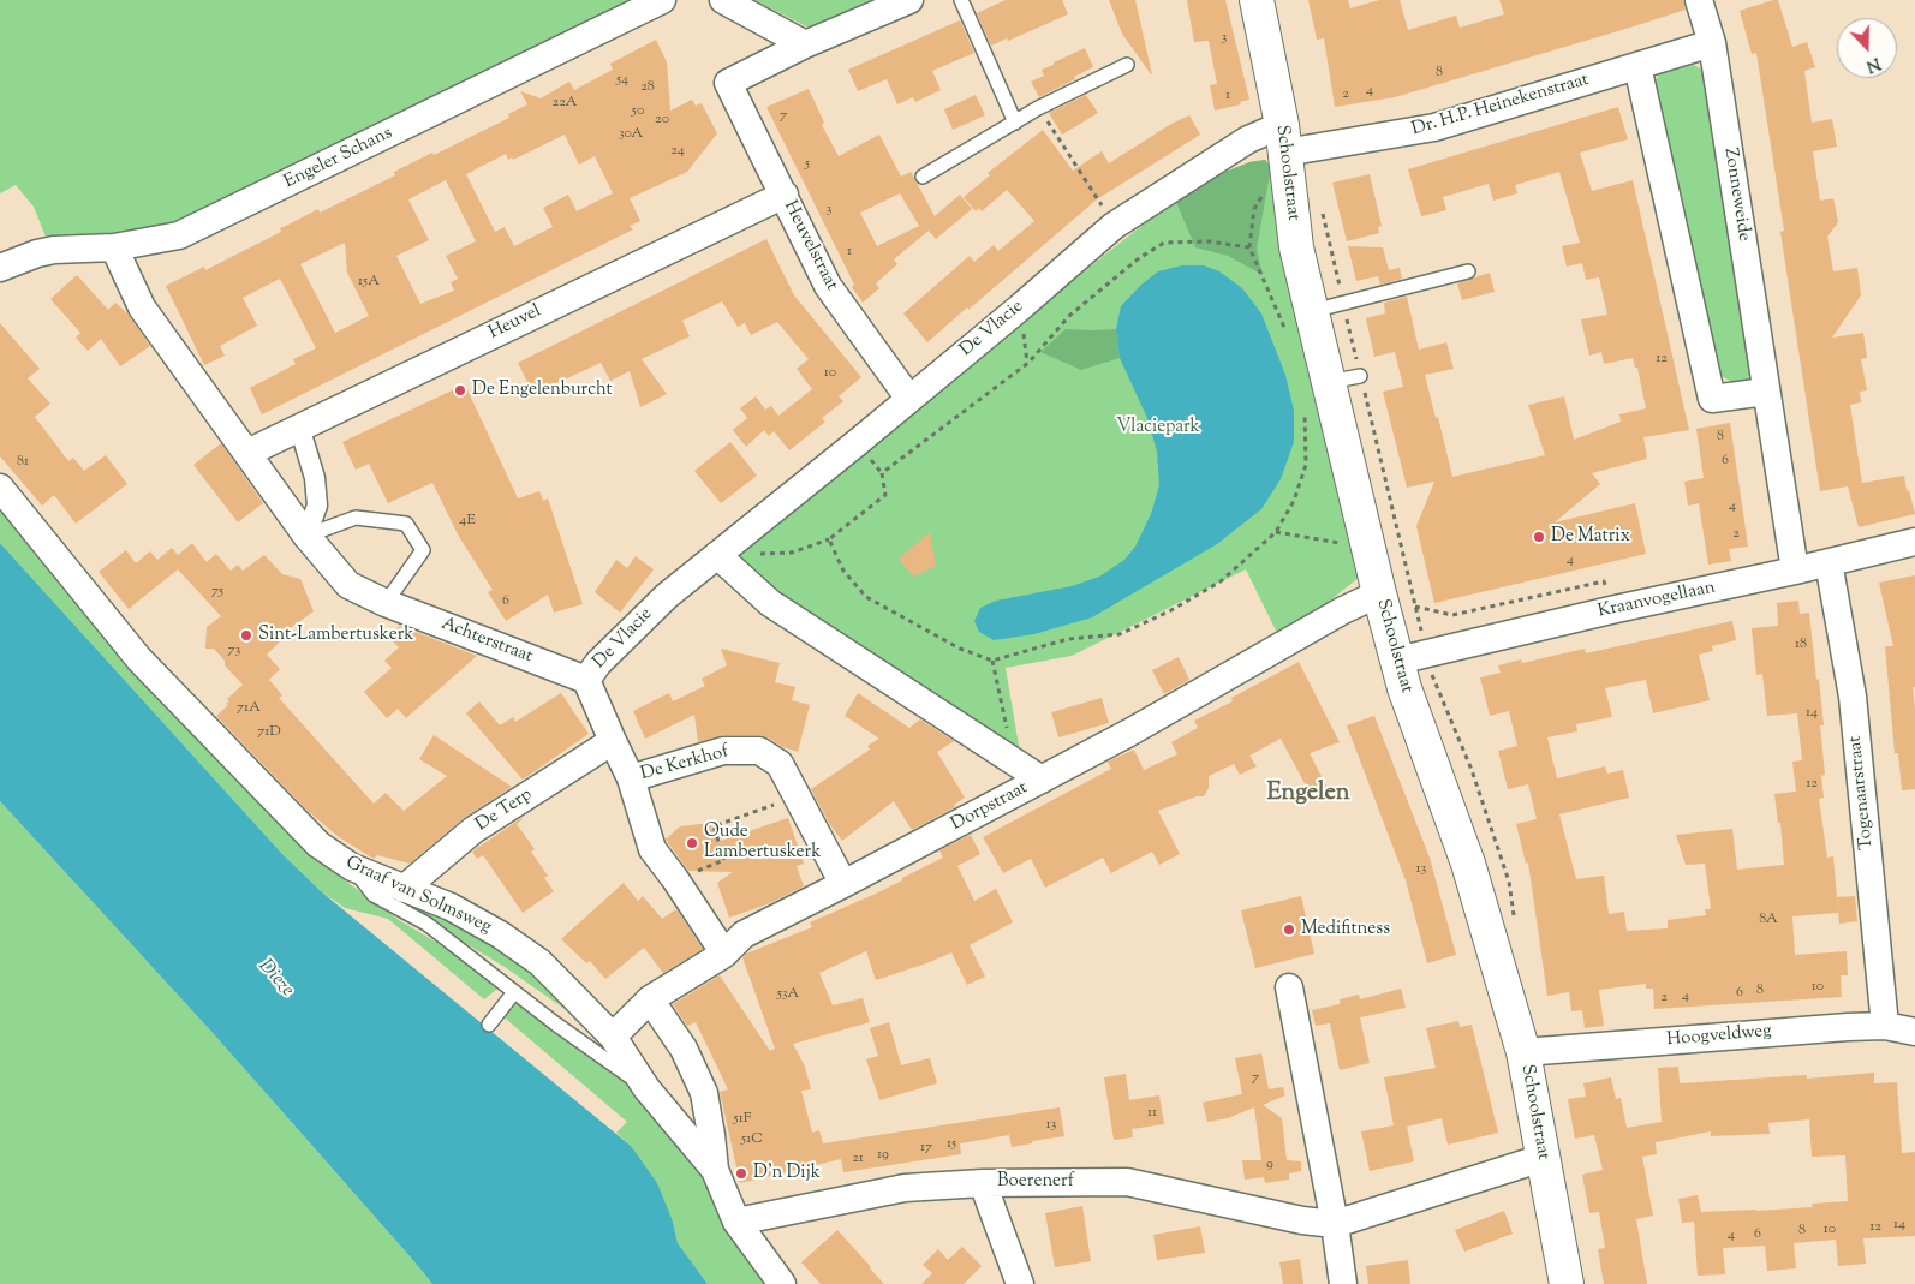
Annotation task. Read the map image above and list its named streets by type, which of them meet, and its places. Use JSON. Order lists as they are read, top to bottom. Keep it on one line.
{"streets":{"street":["Dr. H.P. Heinekenstraat","Engeler Schans","Schoolstraat","Zonneweide","Heuvelstraat","Heuvel","De Vlacie","Kraanvogellaan","Achterstraat","De Kerkhof","Togenaarstraat","Dorpstraat","De Terp","Graaf van Solmsweg","Hoogveldweg","Boerenerf"]},"crossings":[["Dr. H.P. Heinekenstraat","Schoolstraat"],["Dr. H.P. Heinekenstraat","Zonneweide"],["Dr. H.P. Heinekenstraat","De Vlacie"],["Engeler Schans","Achterstraat"],["Schoolstraat","De Vlacie"],["Schoolstraat","Kraanvogellaan"],["Schoolstraat","Dorpstraat"],["Schoolstraat","Hoogveldweg"],["Schoolstraat","Boerenerf"],["Zonneweide","Kraanvogellaan"],["Heuvelstraat","Heuvel"],["Heuvelstraat","De Vlacie"],["Heuvel","Achterstraat"],["De Vlacie","Achterstraat"],["Kraanvogellaan","Togenaarstraat"],["De Kerkhof","Dorpstraat"],["Togenaarstraat","Hoogveldweg"],["Dorpstraat","Graaf van Solmsweg"],["De Terp","Graaf van Solmsweg"],["Graaf van Solmsweg","Boerenerf"]],"districts":["Engelen"],"water":["Dieze"],"parks":["Vlaciepark"],"places":["De Engelenburcht","De Matrix","Sint-Lambertuskerk","Oude Lambertuskerk","Medifitness","D'n Dijk"],"house_numbers":["3","8","54","28","4","2","1","22A","50","7","20","30A","24","5","3","1","15A","12","10","8","6","81","4","4E","2","4","75","6","18","73","71A","14","71D","12","13","8A","10","8","6","53A","4","2","7","11","51F","13","51C","15","17","19","21","9","14","12","10","8","6","4"],"north":"bottom"}
